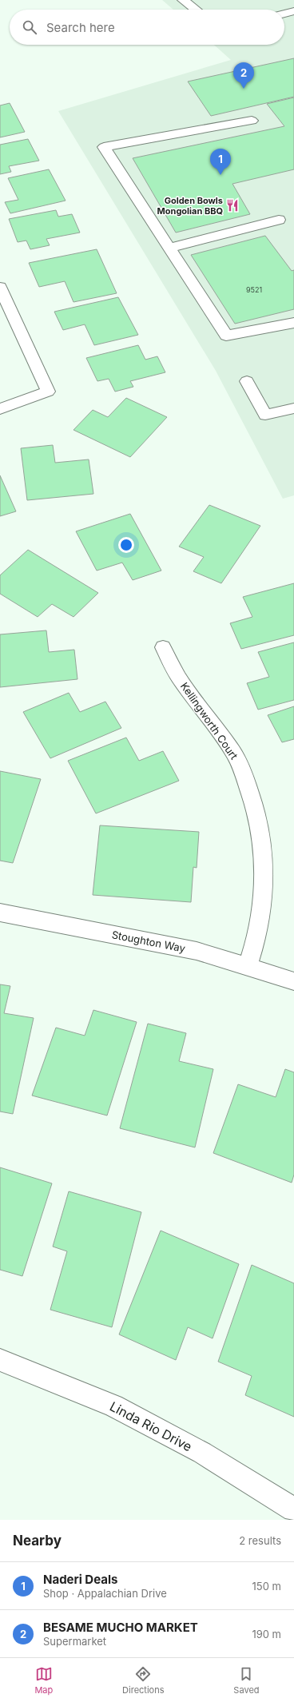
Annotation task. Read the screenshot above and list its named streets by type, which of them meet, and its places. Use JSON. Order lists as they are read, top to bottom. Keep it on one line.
{"streets":{"street":["Kellingworth Court","Stoughton Way","Linda Rio Drive"]},"crossings":[["Kellingworth Court","Stoughton Way"]],"places":{"restaurant":["Golden Bowls Mongolian BBQ"]},"house_numbers":["9521"],"page":{"search":"Search here","pins":["2","1"],"heading":["Nearby","2 results"],"list":[{"mark":"1","name":"Naderi Deals","note":"Shop · Appalachian Drive","value":"150 m"},{"mark":"2","name":"BESAME MUCHO MARKET","note":"Supermarket","value":"190 m"}],"nav":["Map","Directions","Saved"]}}
